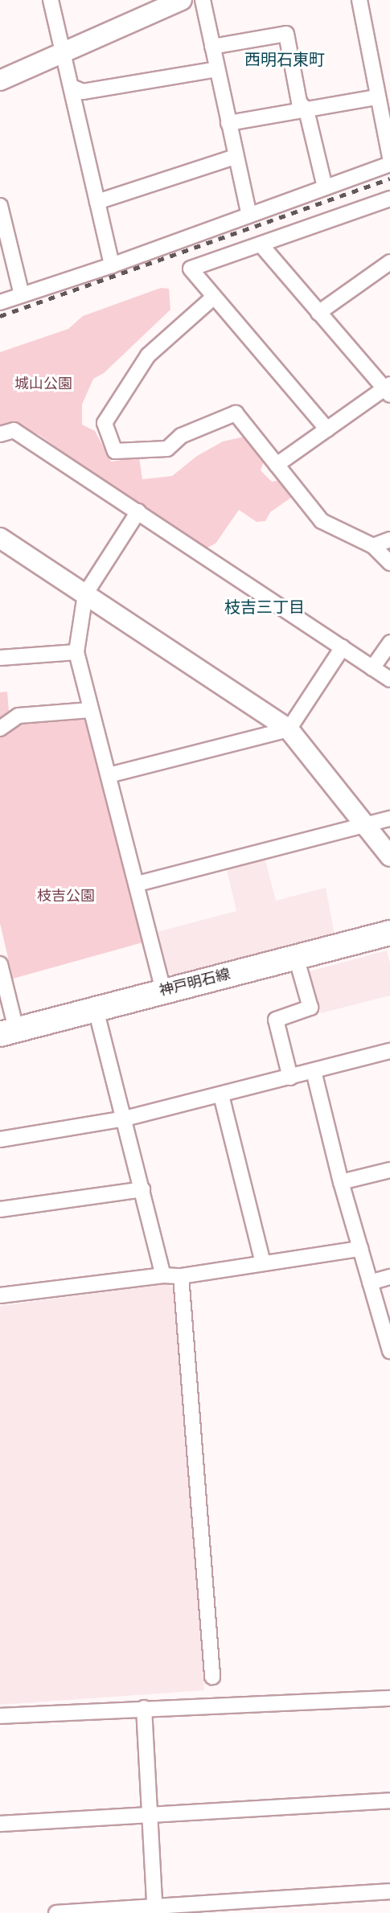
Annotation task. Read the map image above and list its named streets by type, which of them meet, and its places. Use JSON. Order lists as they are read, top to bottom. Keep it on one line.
{"streets":{"main road":["神戸明石線"]},"districts":["西明石東町","枝吉三丁目"],"parks":["城山公園","枝吉公園"]}
